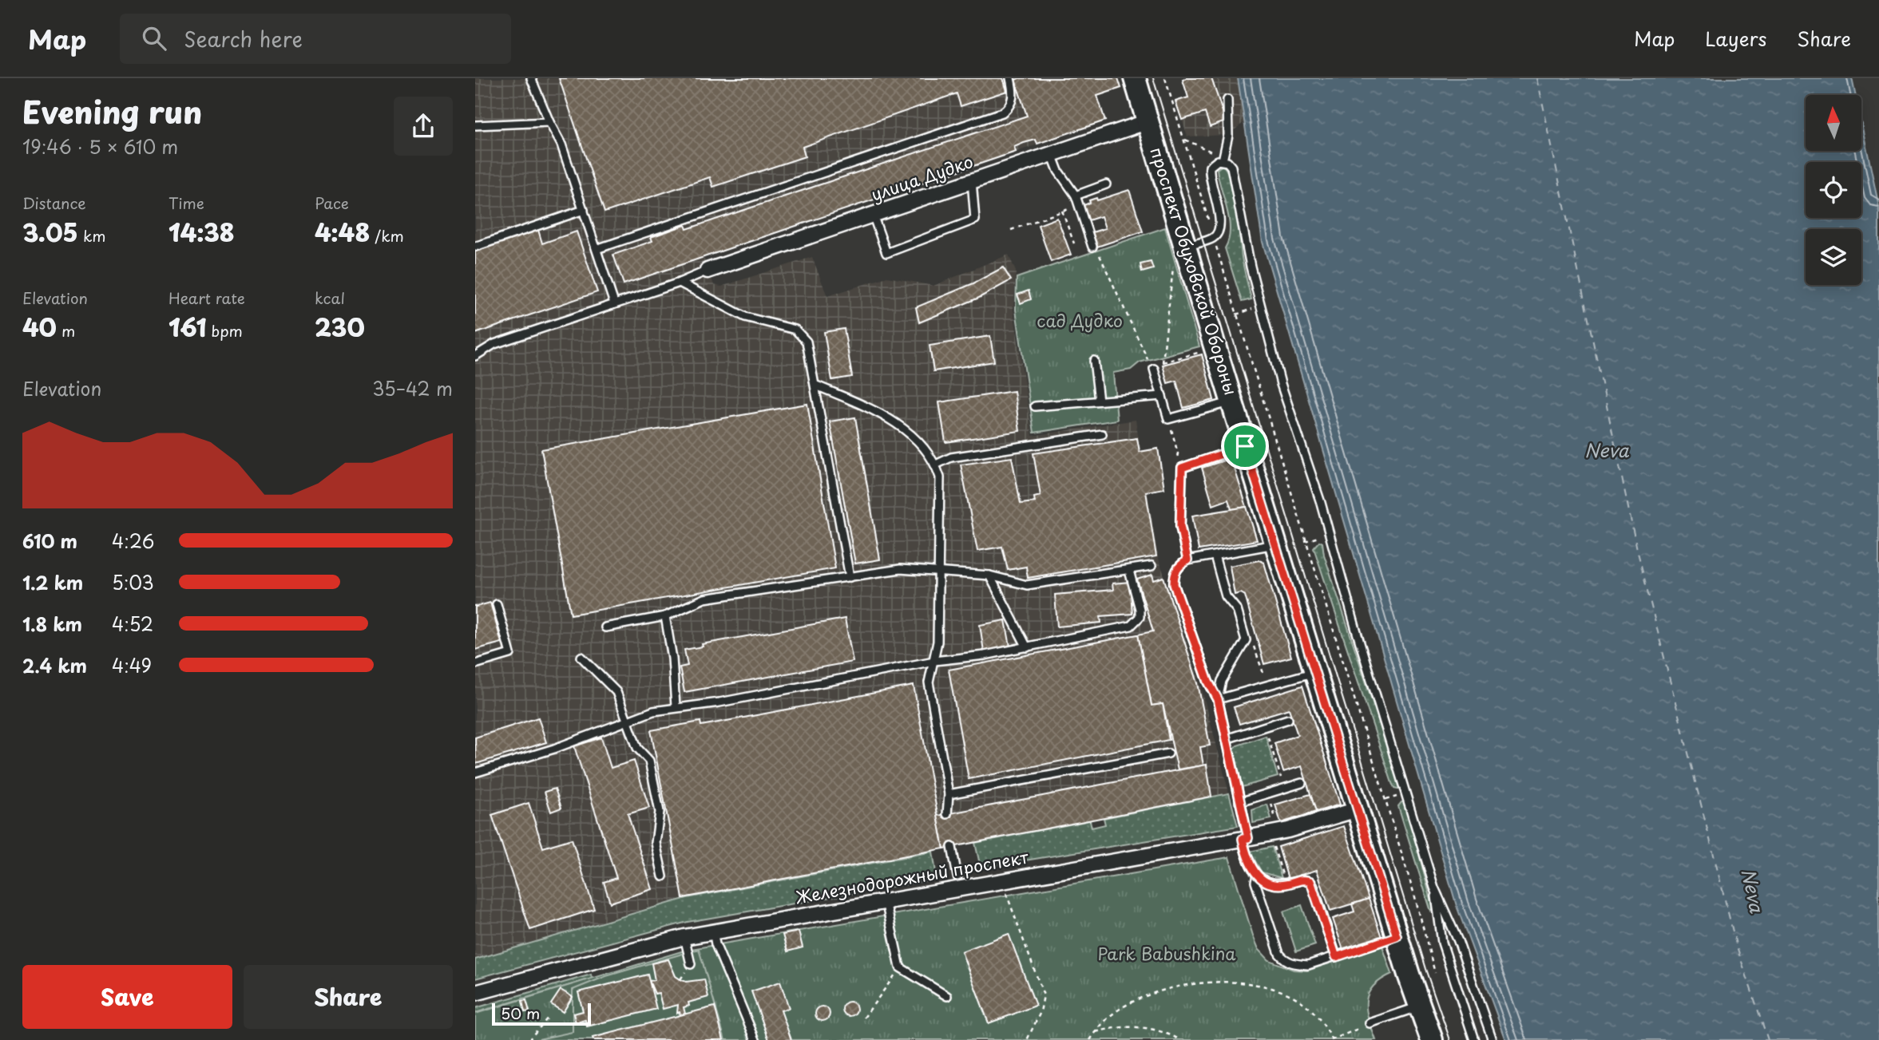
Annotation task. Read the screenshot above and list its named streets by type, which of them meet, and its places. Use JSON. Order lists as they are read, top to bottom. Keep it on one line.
{"streets":{"main road":["проспект Обуховской Обороны"],"street":["улица Дудко","Железнодорожный проспект"]},"crossings":[["улица Дудко","проспект Обуховской Обороны"],["проспект Обуховской Обороны","Железнодорожный проспект"]],"water":["Neva"],"parks":["сад Дудко","Park Babushkina"],"scale_bar":"50 m","north":"top","page":{"header":"Map","search":"Search here","nav":["Map","Layers","Share"],"heading":["Evening run","19:46 · 5 × 610 m"],"stats":[["Distance","3.05 km"],["Time","14:38"],["Pace","4:48 /km"],["Elevation","40 m"],["Heart rate","161 bpm"],["kcal","230"]],"chart":["Elevation","35–42 m"],"list":[{"name":"610 m","note":"4:26"},{"name":"1.2 km","note":"5:03"},{"name":"1.8 km","note":"4:52"},{"name":"2.4 km","note":"4:49"}],"buttons":["Save","Share"],"scale":"50 m"}}
